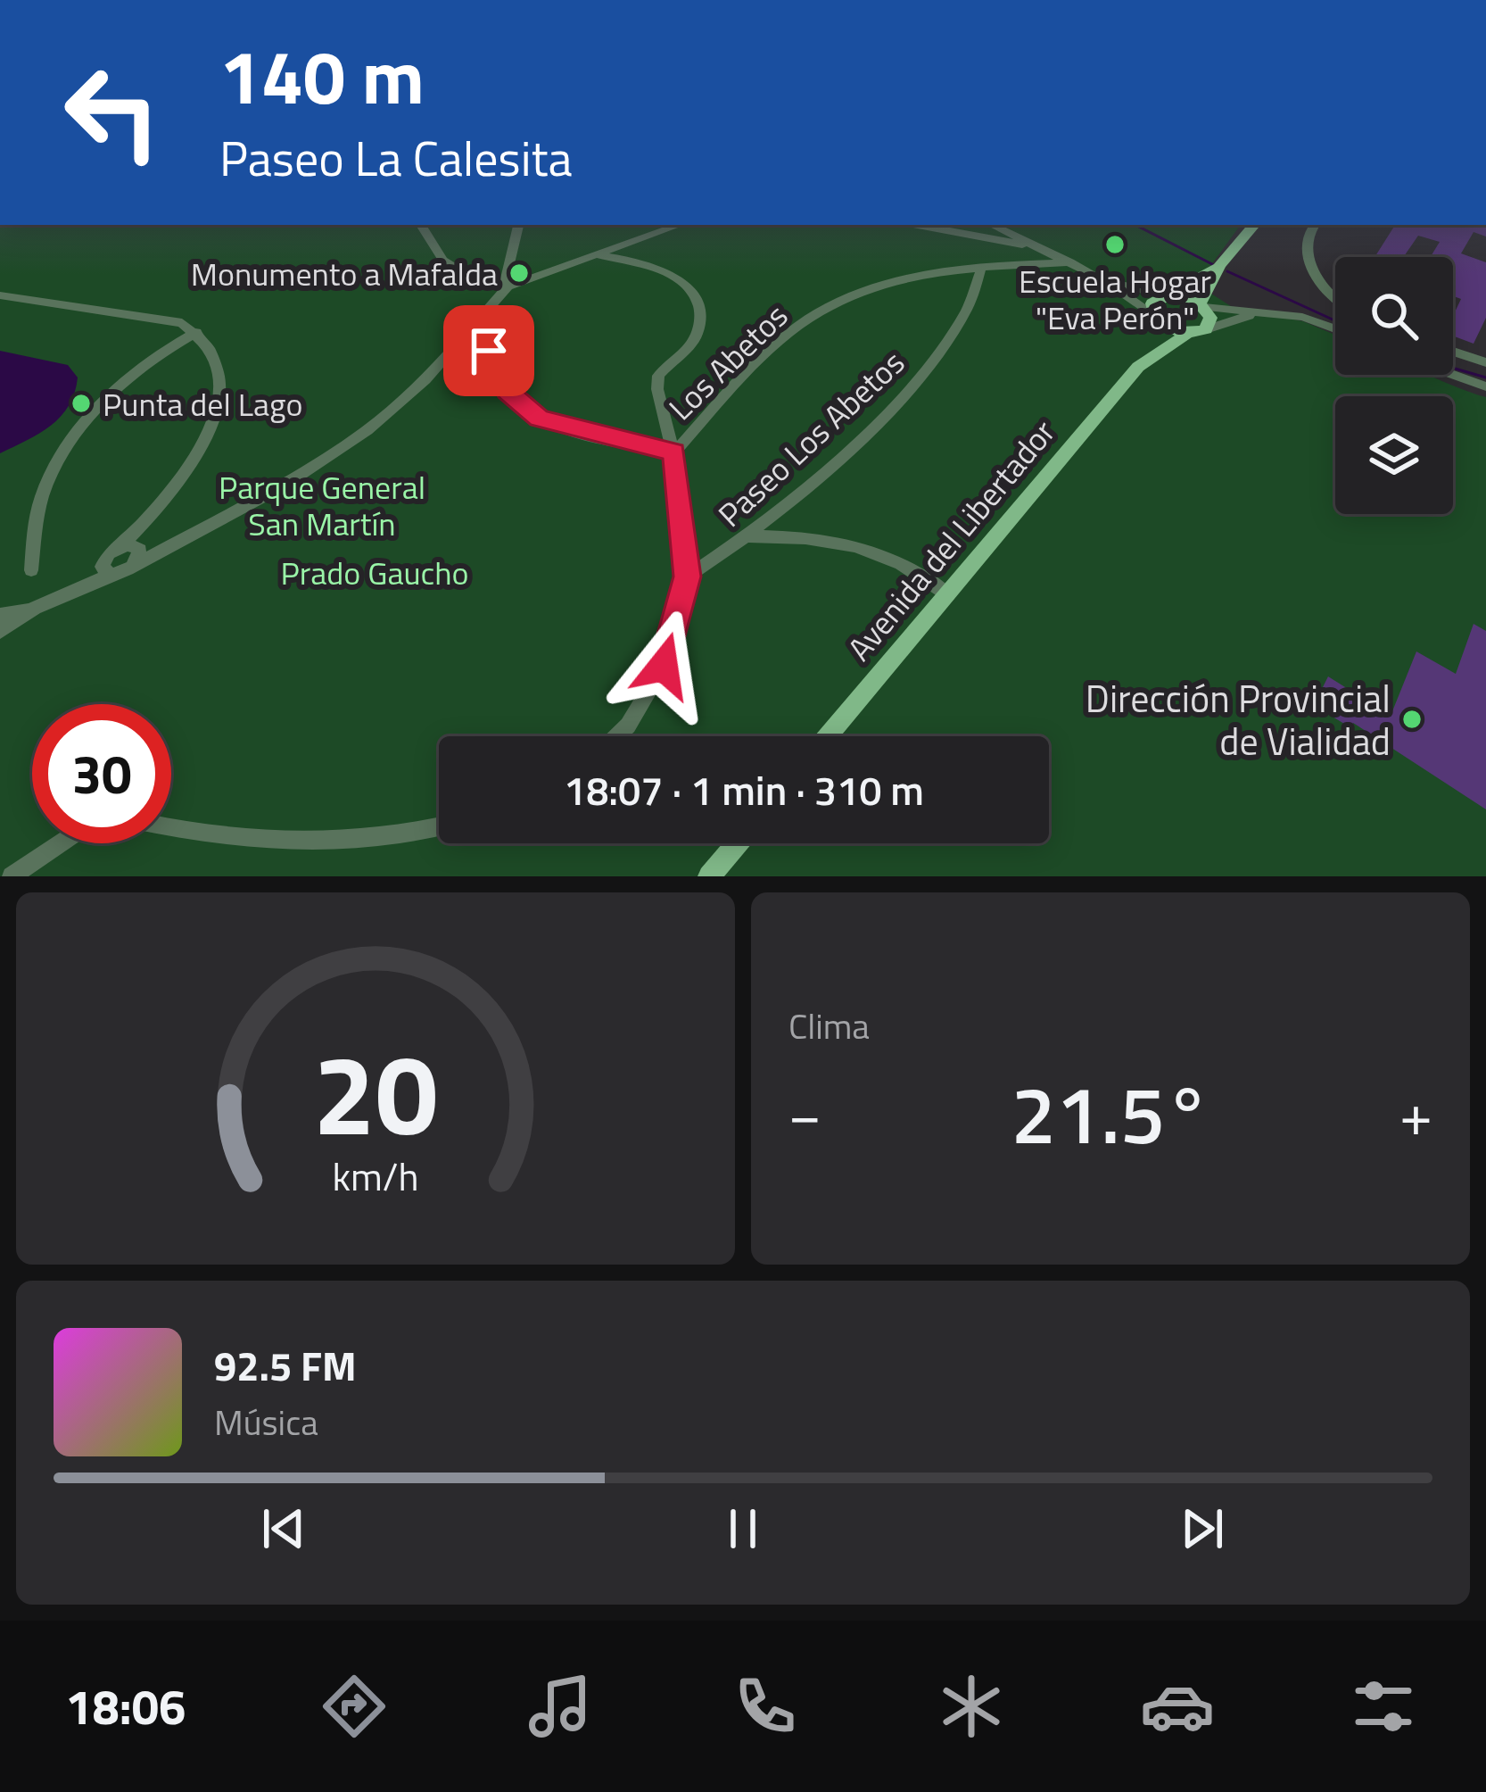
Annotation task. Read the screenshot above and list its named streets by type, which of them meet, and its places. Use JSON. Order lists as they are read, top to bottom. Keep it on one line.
{"streets":{"main road":["Avenida del Libertador"],"street":["Los Abetos","Paseo Los Abetos"]},"crossings":[["Los Abetos","Paseo Los Abetos"]],"parks":["Parque General San Martín","Prado Gaucho"],"places":["Escuela Hogar \"Eva Perón\"","Monumento a Mafalda","Punta del Lago","Dirección Provincial de Vialidad"],"page":{"turn":["140 m","Paseo La Calesita"],"limit":"30","trip":"18:07 · 1 min · 310 m","tile":"Clima","heat":["−","21.5°","+"],"song":["92.5 FM","Música"],"tabs":"18:06","gauge":["20","km/h"]}}
